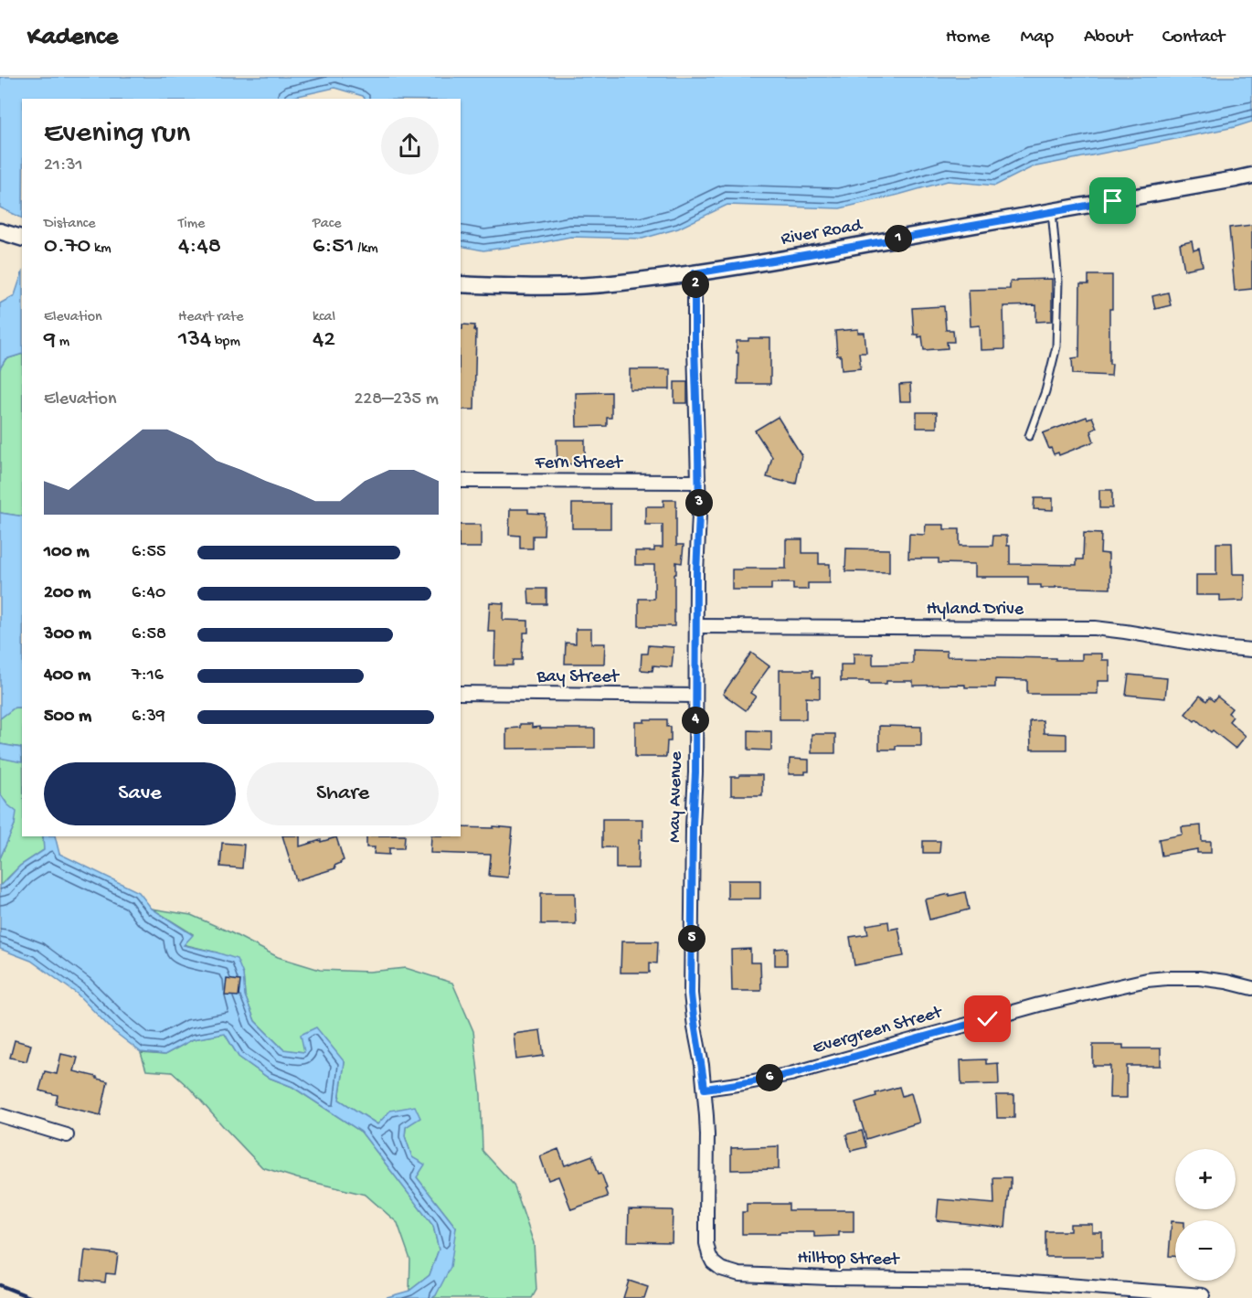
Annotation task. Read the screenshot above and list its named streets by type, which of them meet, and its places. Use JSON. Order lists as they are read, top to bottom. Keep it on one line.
{"streets":{"street":["River Road","Fern Street","Hyland Drive","Bay Street","May Avenue","Evergreen Street","Hilltop Street"]},"crossings":[["River Road","May Avenue"],["Fern Street","May Avenue"],["Hyland Drive","May Avenue"],["Bay Street","May Avenue"],["May Avenue","Evergreen Street"],["May Avenue","Hilltop Street"]],"page":{"header":"Kadence","nav":["Home","Map","About","Contact"],"heading":["Evening run","21:31"],"stats":[["Distance","0.70 km"],["Time","4:48"],["Pace","6:51 /km"],["Elevation","9 m"],["Heart rate","134 bpm"],["kcal","42"]],"pins":["1","2","3","4","5","6"],"chart":["Elevation","228–235 m"],"list":[{"name":"100 m","note":"6:55"},{"name":"200 m","note":"6:40"},{"name":"300 m","note":"6:58"},{"name":"400 m","note":"7:16"},{"name":"500 m","note":"6:39"}],"buttons":["Save","Share"],"map_buttons":["+","−"]}}
